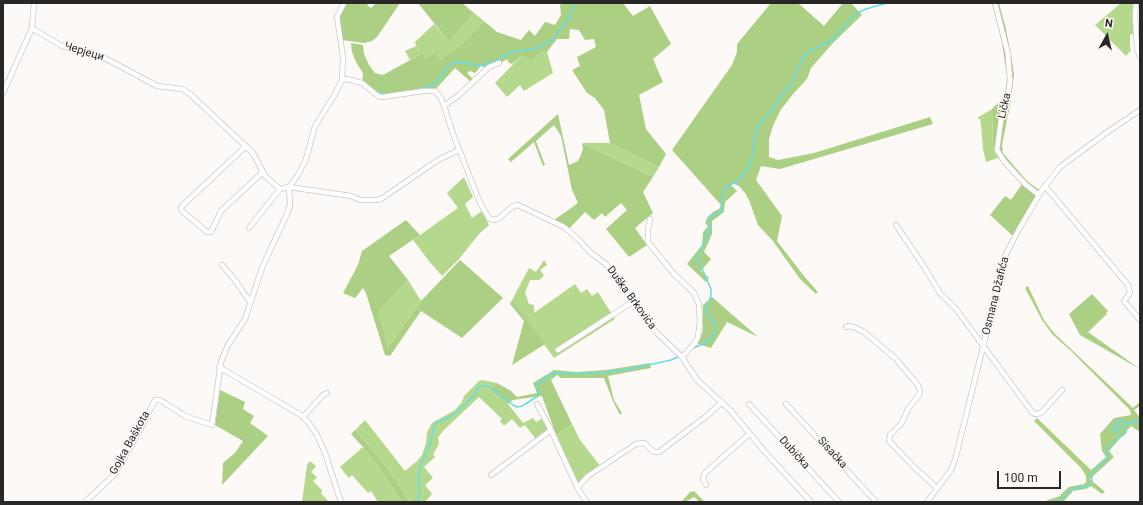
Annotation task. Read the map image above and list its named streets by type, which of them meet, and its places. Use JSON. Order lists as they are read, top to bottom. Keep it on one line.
{"streets":{"street":["Черјеци","Lička","Osmana Džafića","Duška Brkovića","Gojka Baškota","Dubička","Sisačka"]},"crossings":[["Lička","Osmana Džafića"]],"scale_bar":"100 m","north":"top"}
